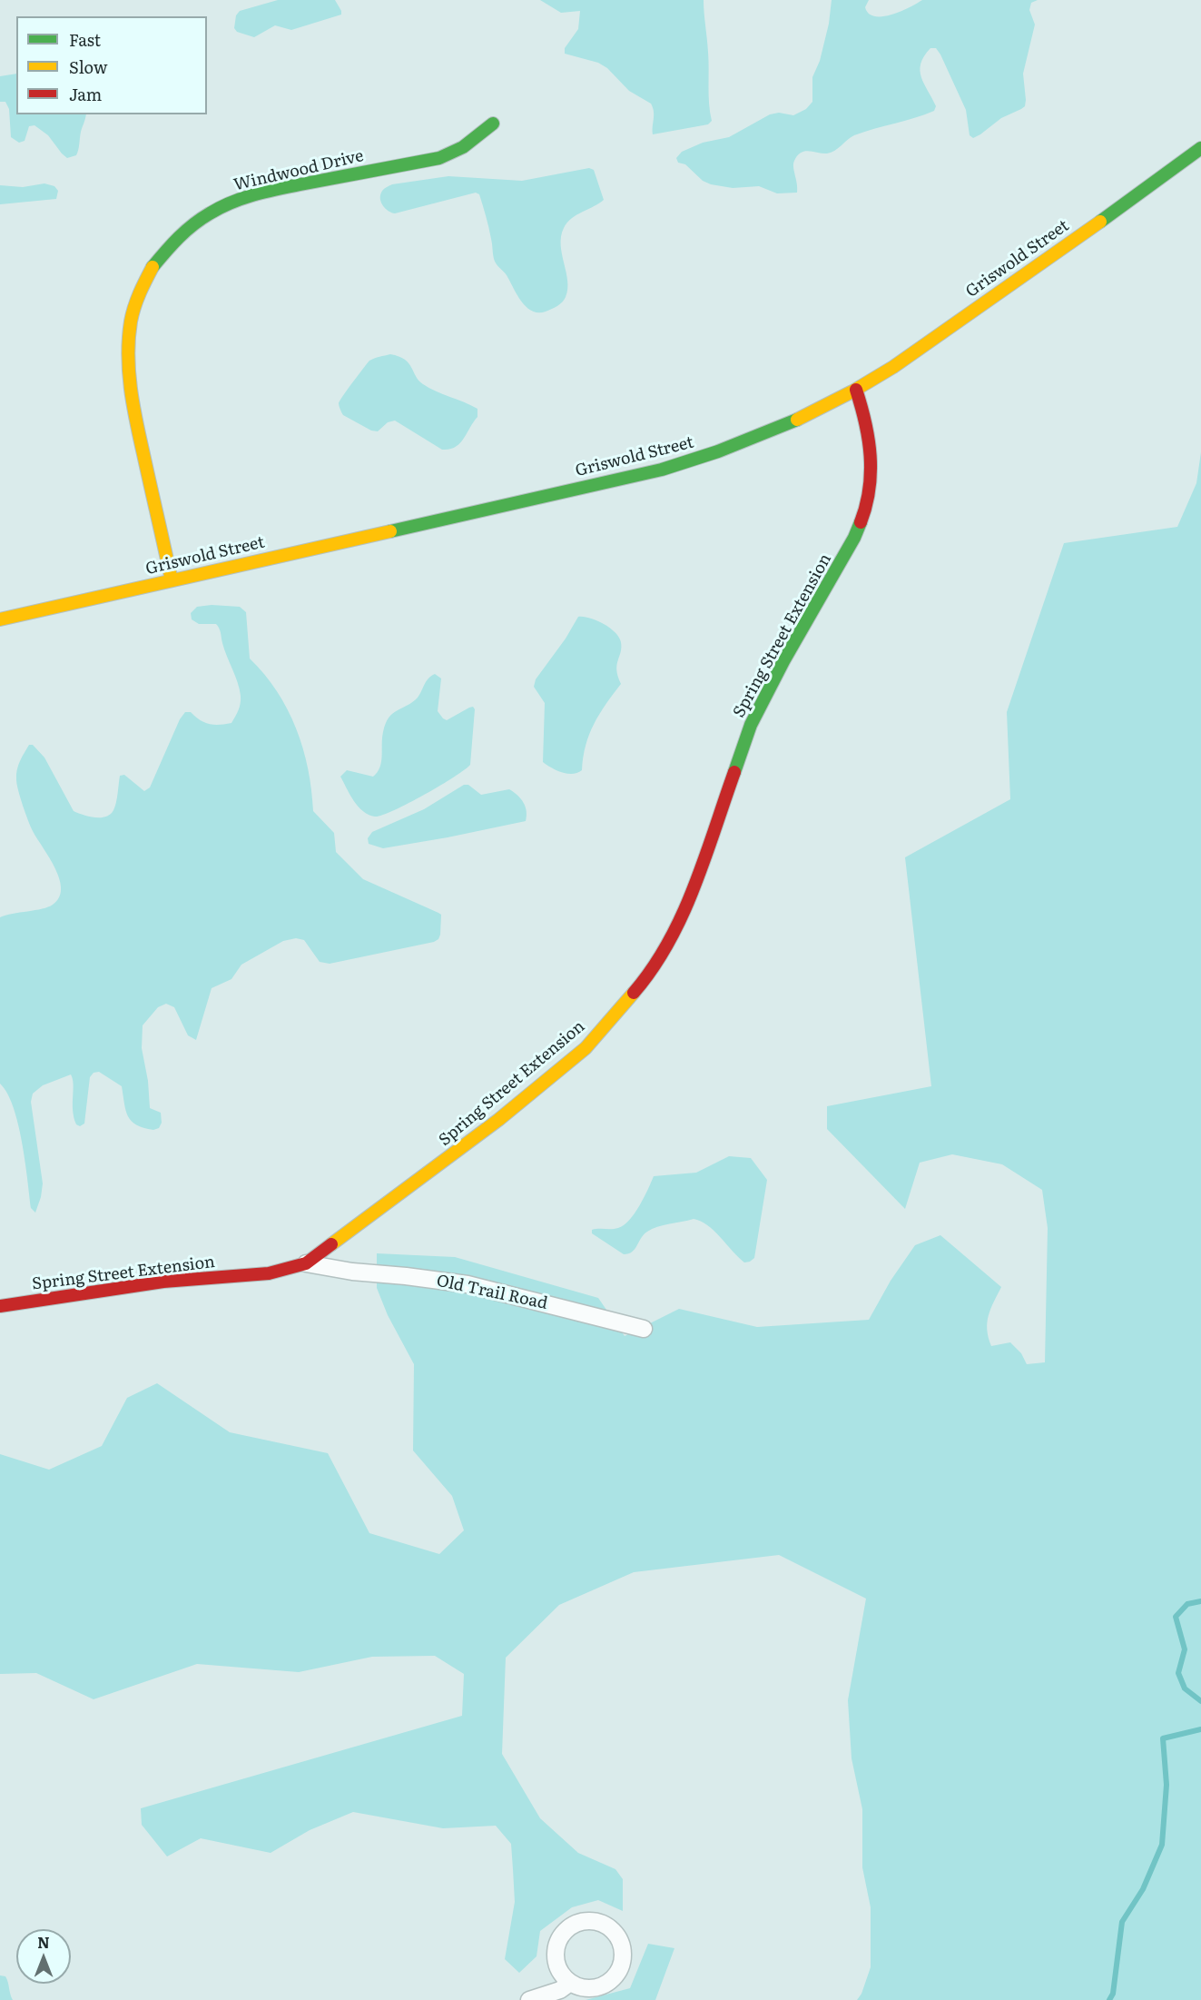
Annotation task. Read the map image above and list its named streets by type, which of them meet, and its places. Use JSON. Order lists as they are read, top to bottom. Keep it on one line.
{"streets":{"street":["Windwood Drive","Griswold Street","Spring Street Extension","Old Trail Road"]},"crossings":[["Windwood Drive","Griswold Street"],["Griswold Street","Spring Street Extension"],["Spring Street Extension","Old Trail Road"]],"legend":["Fast","Slow","Jam"],"north":"top"}
